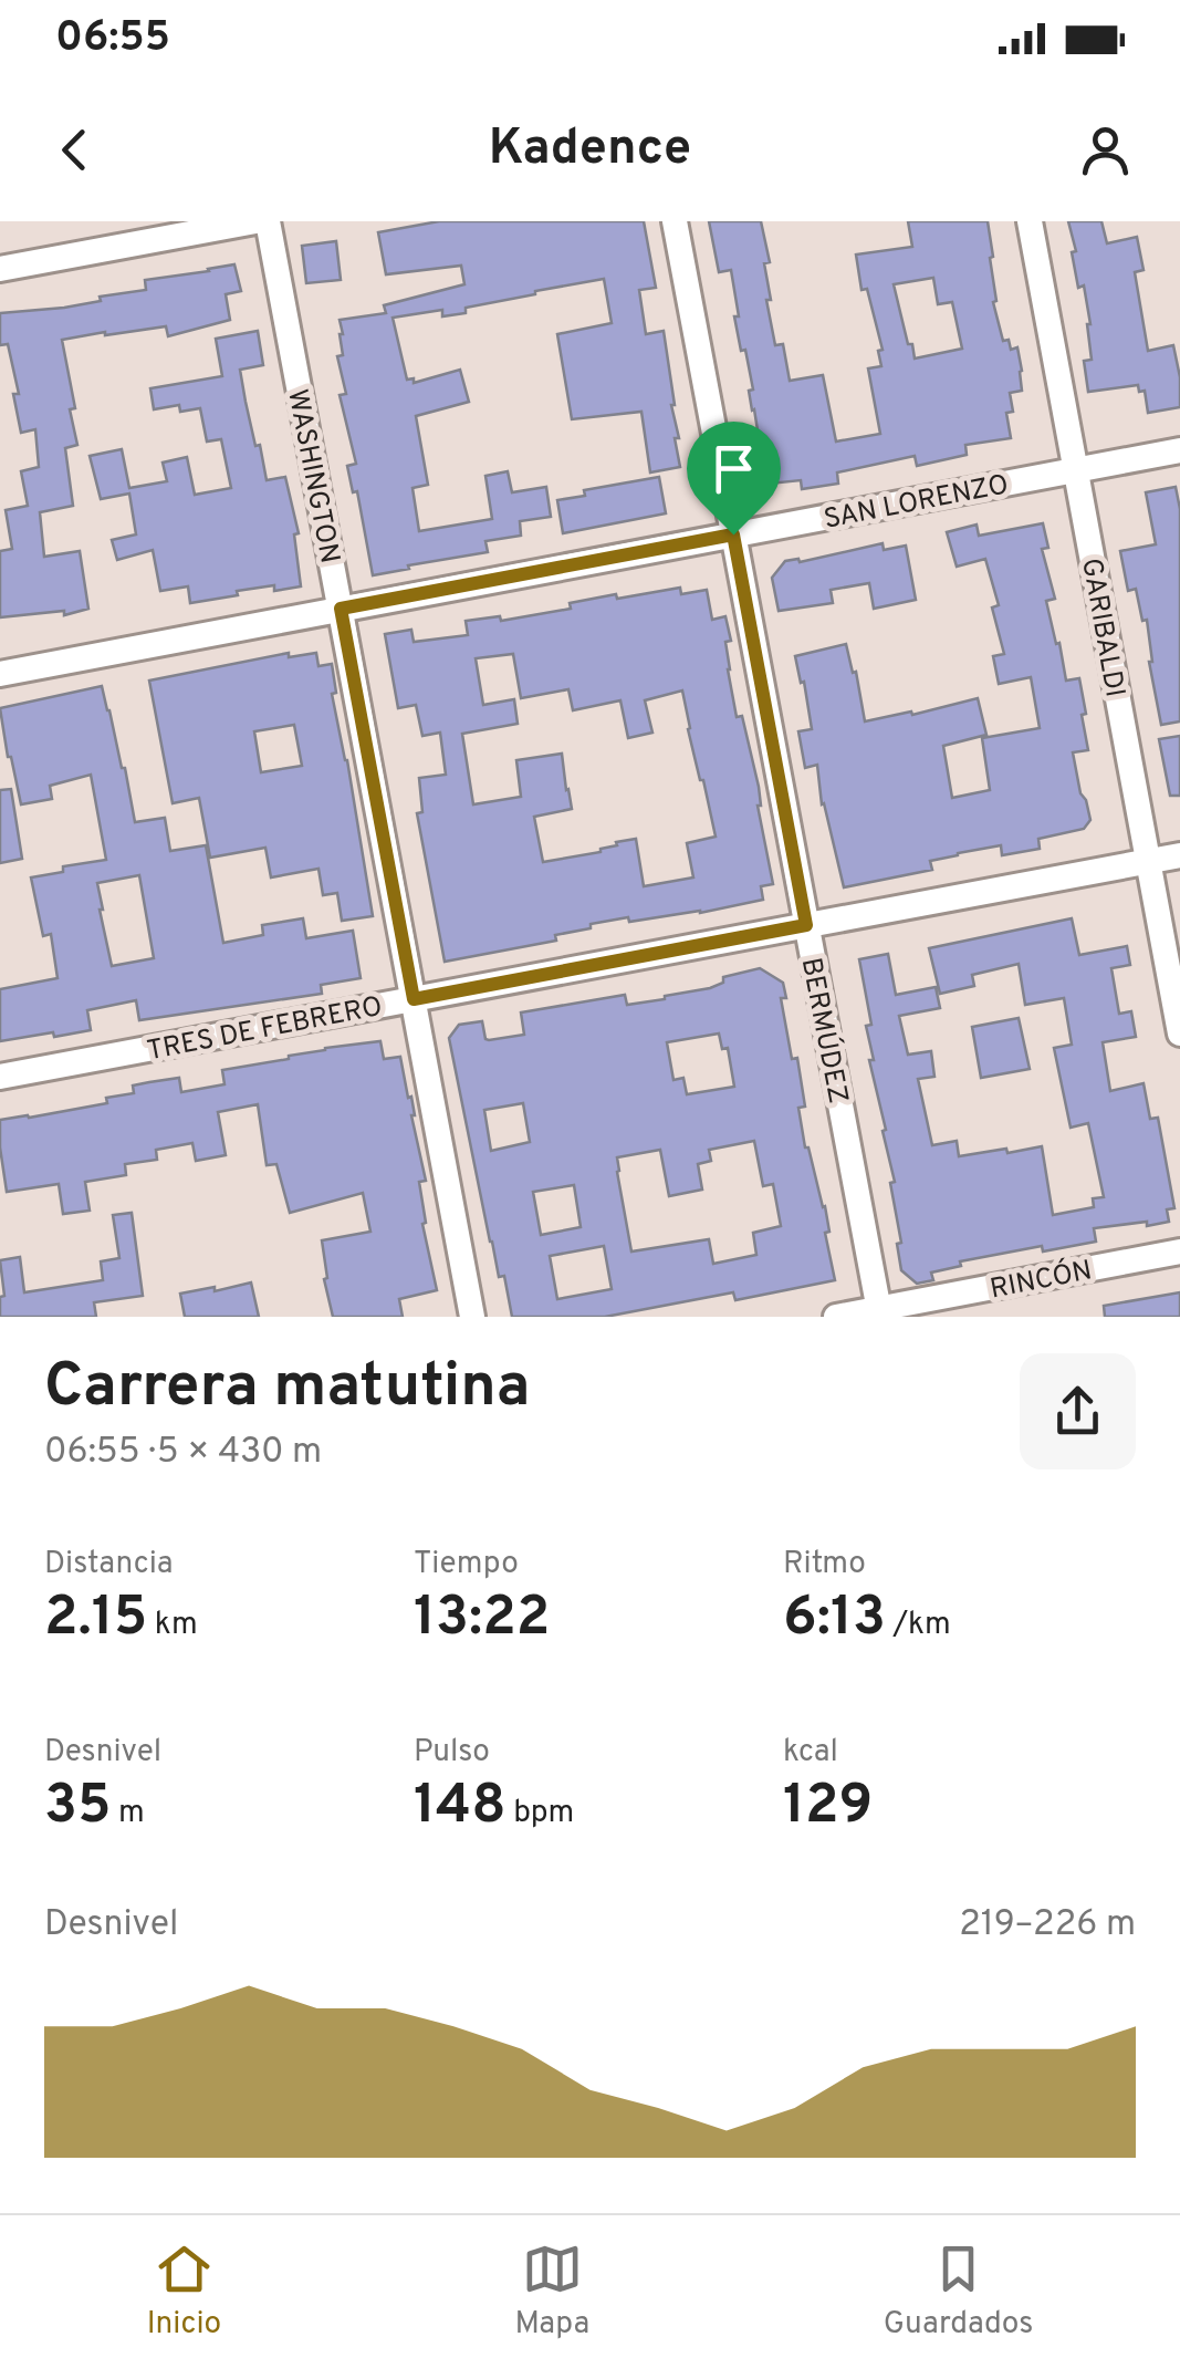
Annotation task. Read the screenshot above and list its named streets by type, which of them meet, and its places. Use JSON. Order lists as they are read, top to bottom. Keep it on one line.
{"streets":{"street":["WASHINGTON","SAN LORENZO","GARIBALDI","TRES DE FEBRERO","BERMÚDEZ","RINCÓN"]},"crossings":[["WASHINGTON","SAN LORENZO"],["WASHINGTON","TRES DE FEBRERO"],["SAN LORENZO","GARIBALDI"],["SAN LORENZO","BERMÚDEZ"],["GARIBALDI","TRES DE FEBRERO"],["TRES DE FEBRERO","BERMÚDEZ"],["BERMÚDEZ","RINCÓN"]],"page":{"status":"06:55","header":"Kadence","heading":["Carrera matutina","06:55 · 5 × 430 m"],"stats":[["Distancia","2.15 km"],["Tiempo","13:22"],["Ritmo","6:13 /km"],["Desnivel","35 m"],["Pulso","148 bpm"],["kcal","129"]],"chart":["Desnivel","219–226 m"],"tabs":["Inicio","Mapa","Guardados"]}}
